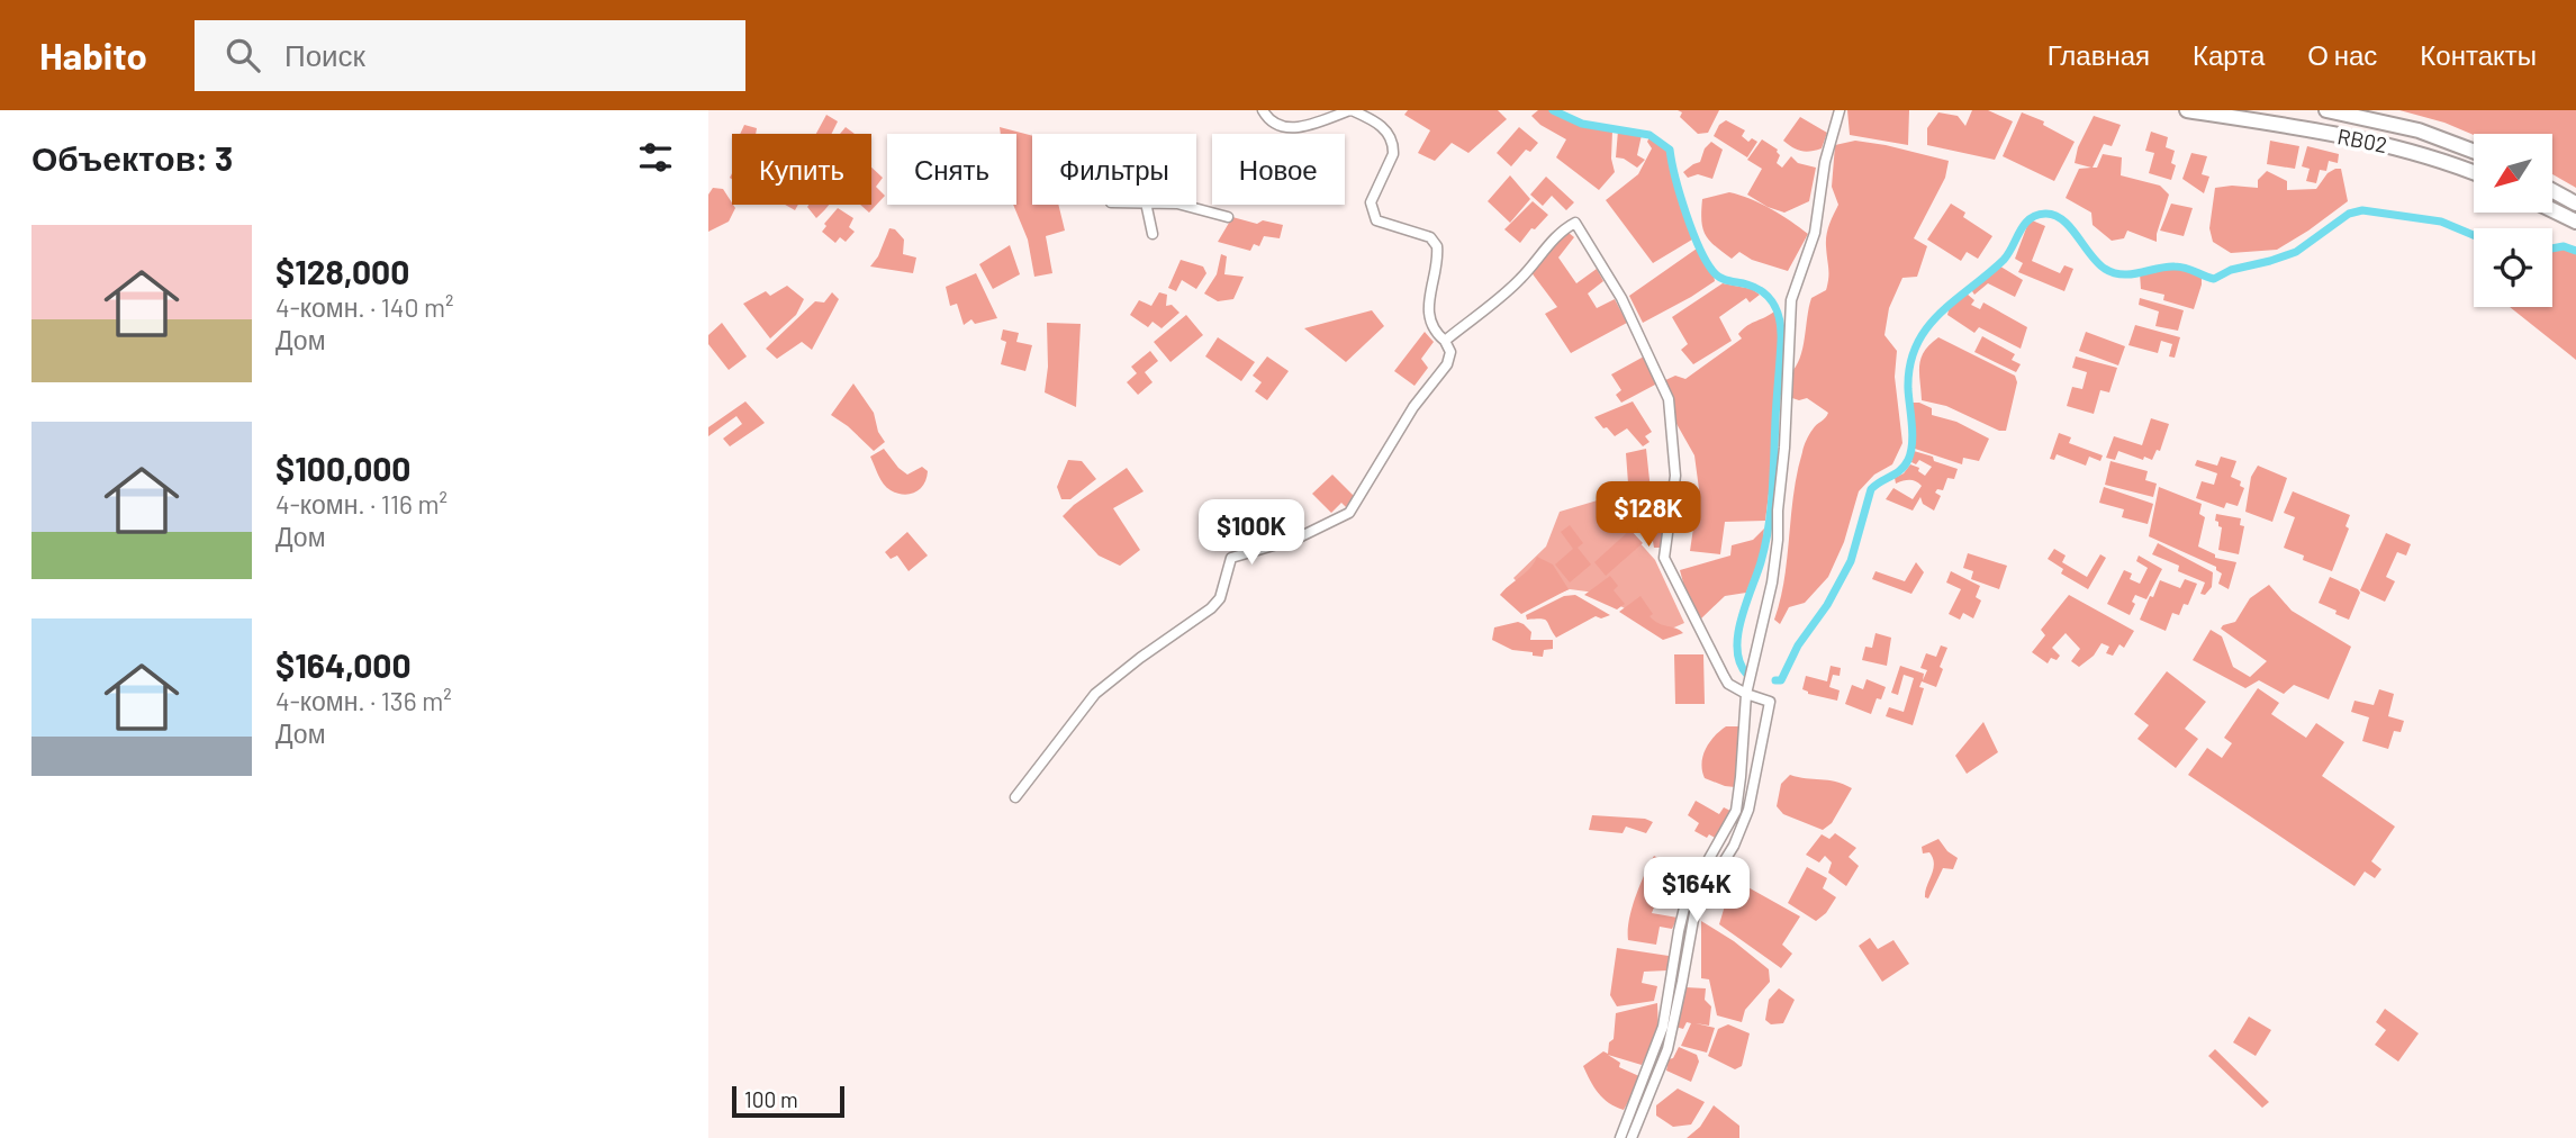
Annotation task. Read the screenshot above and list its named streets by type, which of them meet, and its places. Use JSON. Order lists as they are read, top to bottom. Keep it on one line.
{"streets":{"highway":["RB02"]},"scale_bar":"100 m","north":"bottom left","page":{"header":"Habito","search":"Поиск","nav":["Главная","Карта","О нас","Контакты"],"heading":"Объектов: 3","chip":["Купить","Снять","Фильтры","Новое"],"list":[{"name":"$128,000","note":"4-комн. · 140 m² · Дом"},{"name":"$100,000","note":"4-комн. · 116 m² · Дом"},{"name":"$164,000","note":"4-комн. · 136 m² · Дом"}],"price":["$128K","$100K","$164K"],"scale":"100 m"}}
